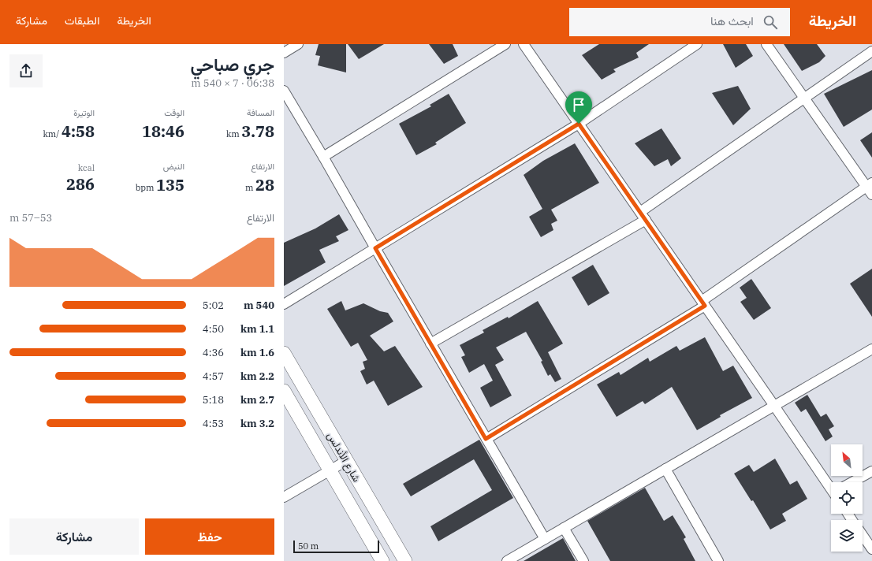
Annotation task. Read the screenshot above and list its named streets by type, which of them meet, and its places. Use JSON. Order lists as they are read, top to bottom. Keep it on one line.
{"streets":{"main road":["شارع الأندلس"]},"scale_bar":"50 m","north":"top left","page":{"header":"الخريطة","search":"ابحث هنا","nav":["الخريطة","الطبقات","مشاركة"],"heading":["جري صباحي","06:38 · 7 × 540 m"],"stats":[["المسافة","3.78 km"],["الوقت","18:46"],["الوتيرة","4:58 /km"],["الارتفاع","28 m"],["النبض","135 bpm"],["kcal","286"]],"chart":["الارتفاع","53–57 m"],"list":[{"name":"540 m","note":"5:02"},{"name":"1.1 km","note":"4:50"},{"name":"1.6 km","note":"4:36"},{"name":"2.2 km","note":"4:57"},{"name":"2.7 km","note":"5:18"},{"name":"3.2 km","note":"4:53"}],"buttons":["حفظ","مشاركة"],"scale":"50 m"}}
